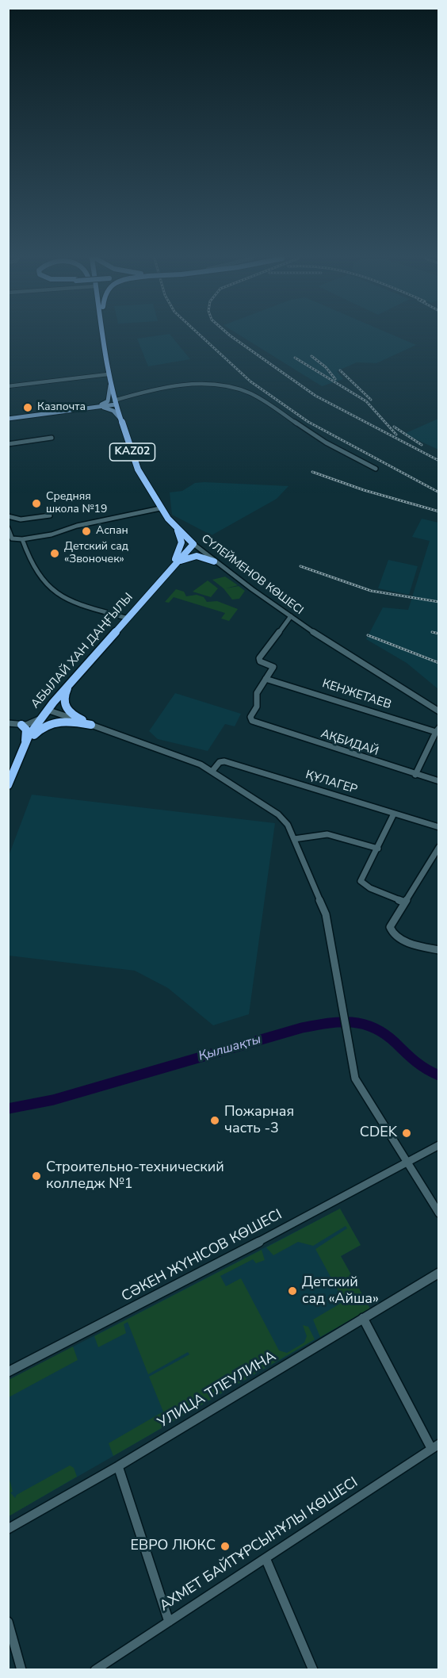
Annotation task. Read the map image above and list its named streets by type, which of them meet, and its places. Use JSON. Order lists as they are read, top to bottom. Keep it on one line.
{"streets":{"highway":["KАZ02","СҮЛЕЙМЕНОВ КӨШЕСІ","АБЫЛАЙ ХАН ДАҢҒЫЛЫ"],"street":["КЕНЖЕТАЕВ","АҚБИДАЙ","ҚҰЛАГЕР","СӘКЕН ЖҮНІСОВ КӨШЕСІ","УЛИЦА ТЛЕУЛИНА","АХМЕТ БАЙТҰРСЫНҰЛЫ КӨШЕСІ"]},"crossings":[["KАZ02","СҮЛЕЙМЕНОВ КӨШЕСІ"],["KАZ02","АБЫЛАЙ ХАН ДАҢҒЫЛЫ"],["СҮЛЕЙМЕНОВ КӨШЕСІ","АБЫЛАЙ ХАН ДАҢҒЫЛЫ"],["КЕНЖЕТАЕВ","АҚБИДАЙ"]],"water":["Қылшақты"],"places":["Казпочта","Средняя школа №19","Аспан","Детский сад «Звоночек»","Пожарная часть -3","CDEK","Строительно-технический колледж №1","Детский сад «Айша»","ЕВРО ЛЮКС"]}
